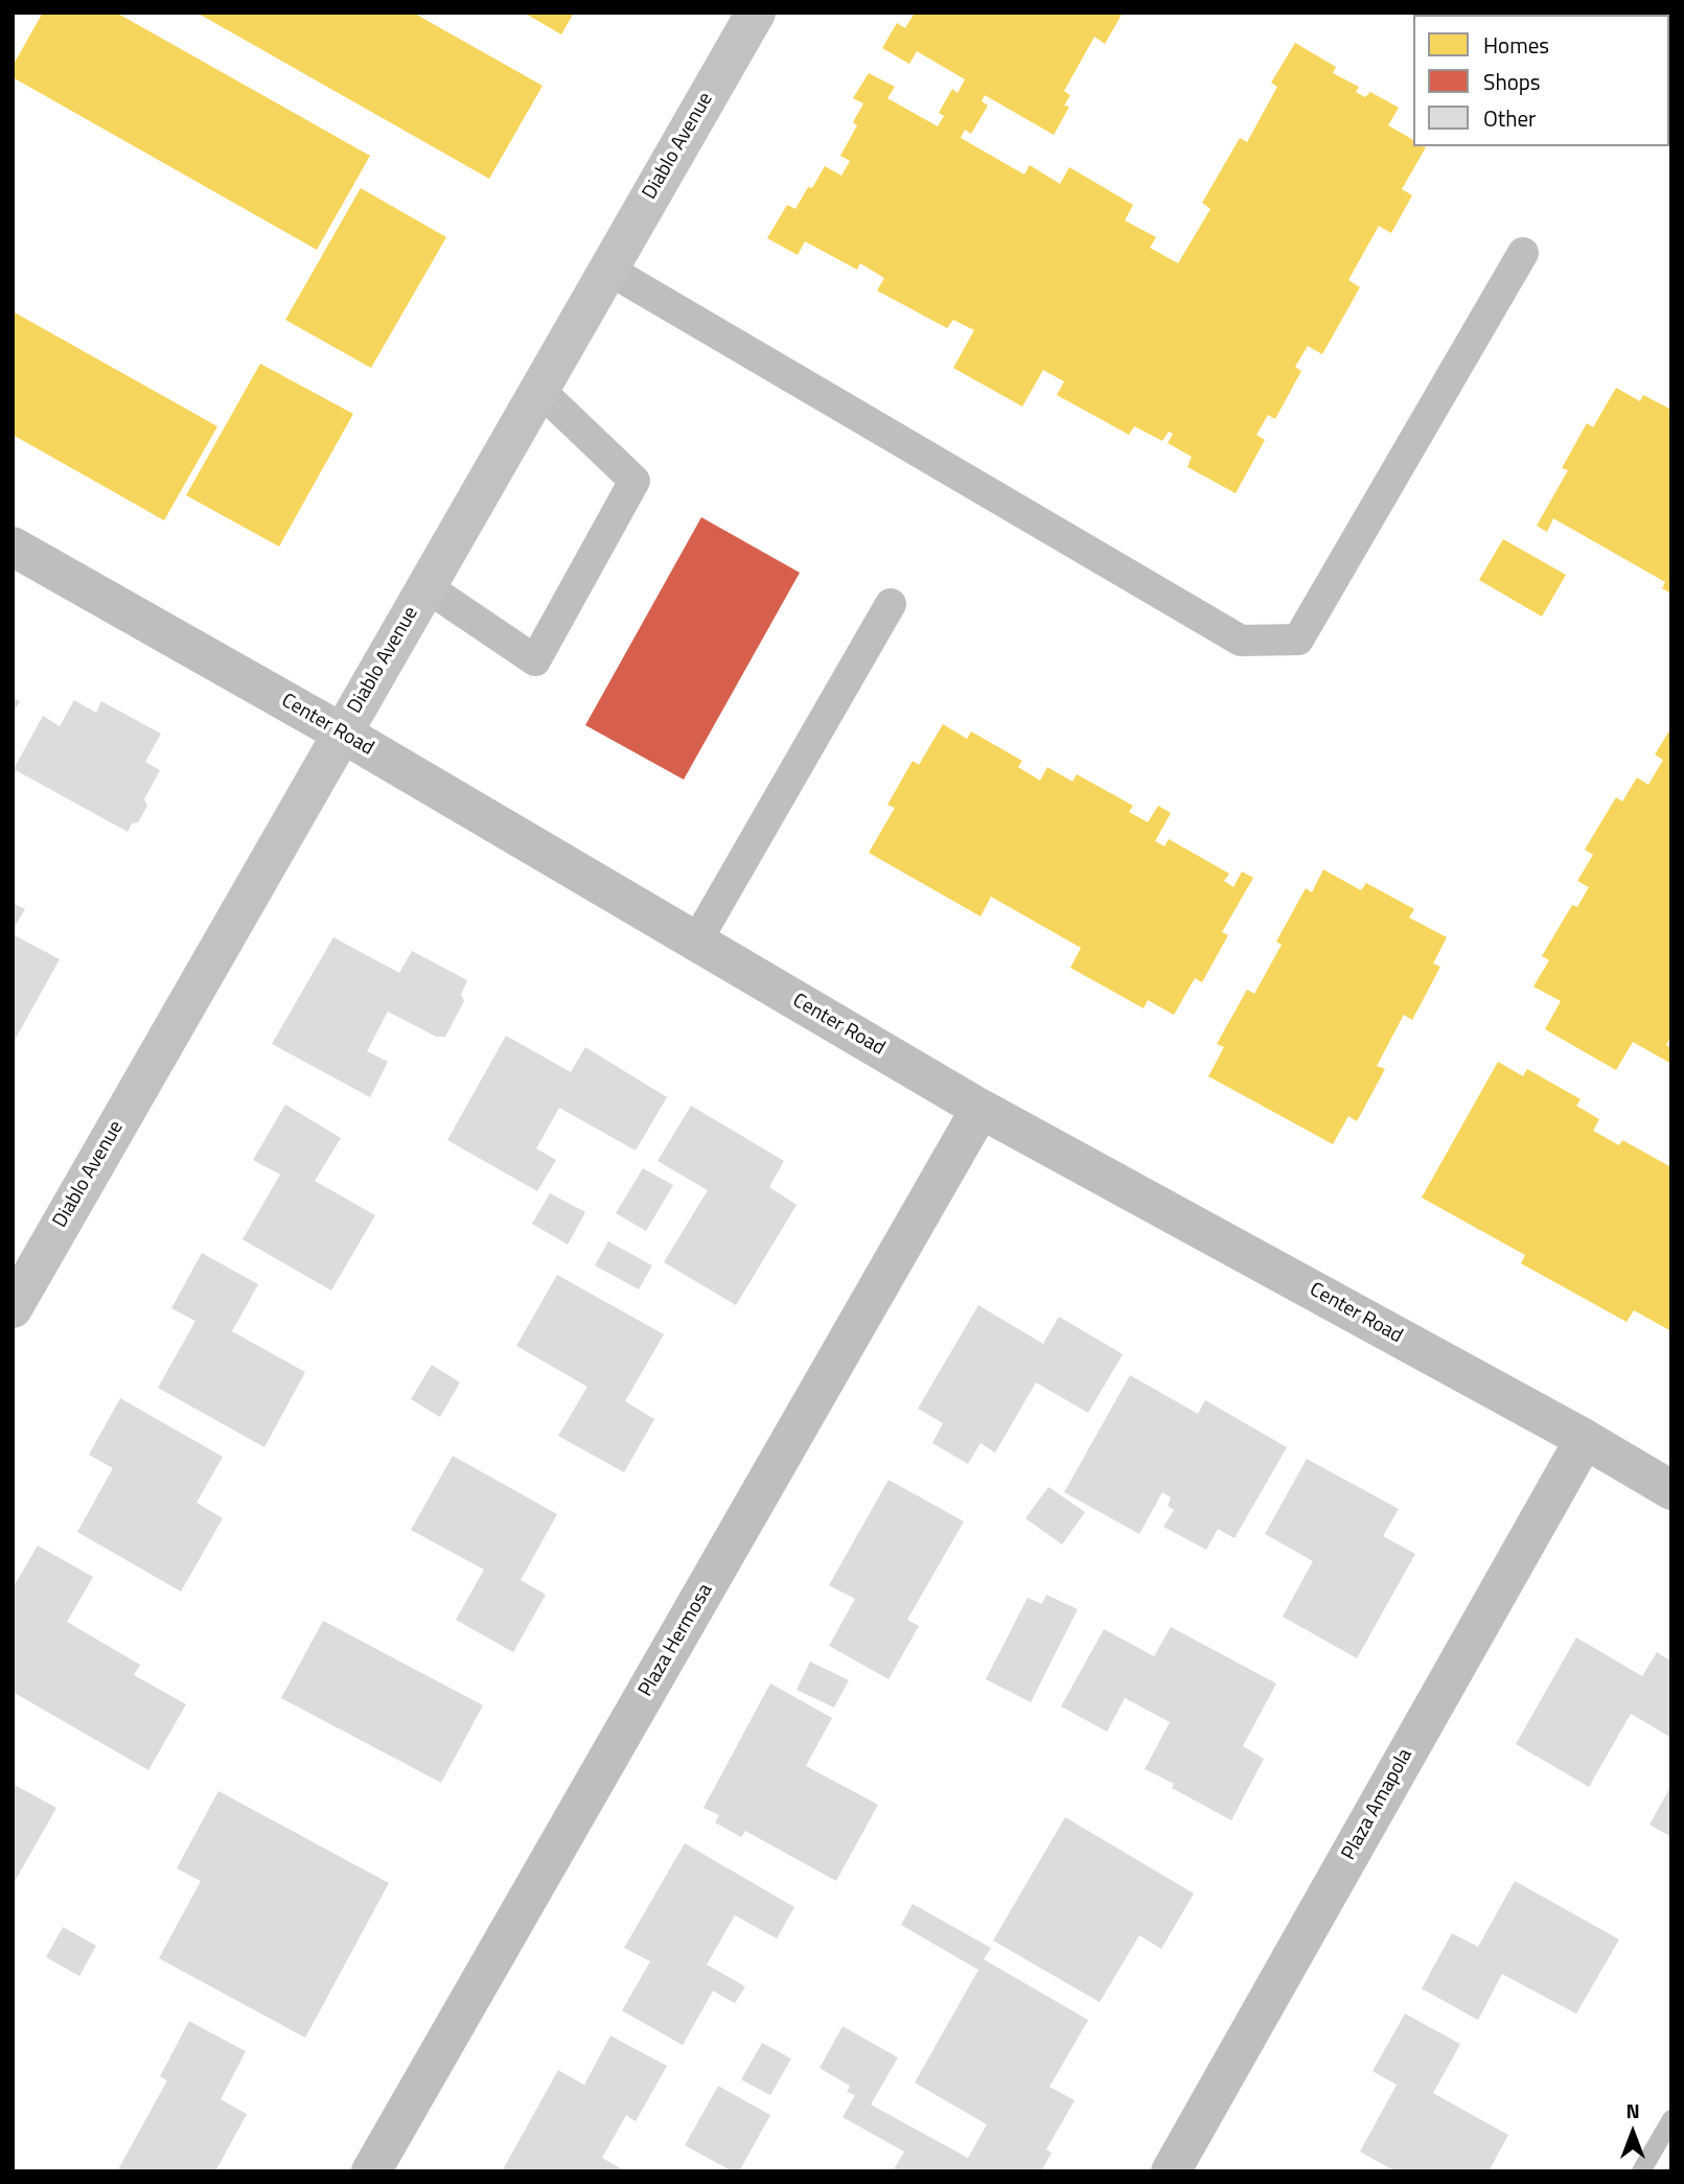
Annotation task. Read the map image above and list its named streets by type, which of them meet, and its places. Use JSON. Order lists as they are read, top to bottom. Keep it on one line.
{"streets":{"street":["Diablo Avenue","Center Road","Plaza Hermosa","Plaza Amapola"]},"crossings":[["Diablo Avenue","Center Road"],["Center Road","Plaza Hermosa"],["Center Road","Plaza Amapola"]],"legend":["Homes","Shops","Other"],"north":"top"}
